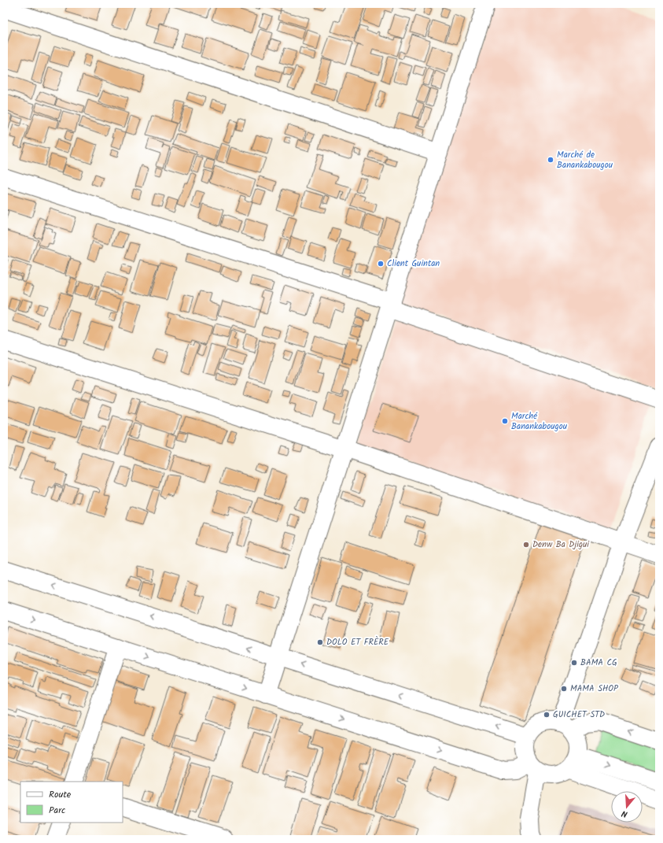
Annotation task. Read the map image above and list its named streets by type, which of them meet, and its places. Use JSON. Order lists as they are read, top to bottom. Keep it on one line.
{"places":["Marché de Banankabougou","Client Guintan","Marché Banankabougou","Denw Ba Djigui","DOLO ET FRÈRE","BAMA CG","MAMA SHOP","GUICHET STD"],"legend":["Route","Parc"],"north":"bottom"}
